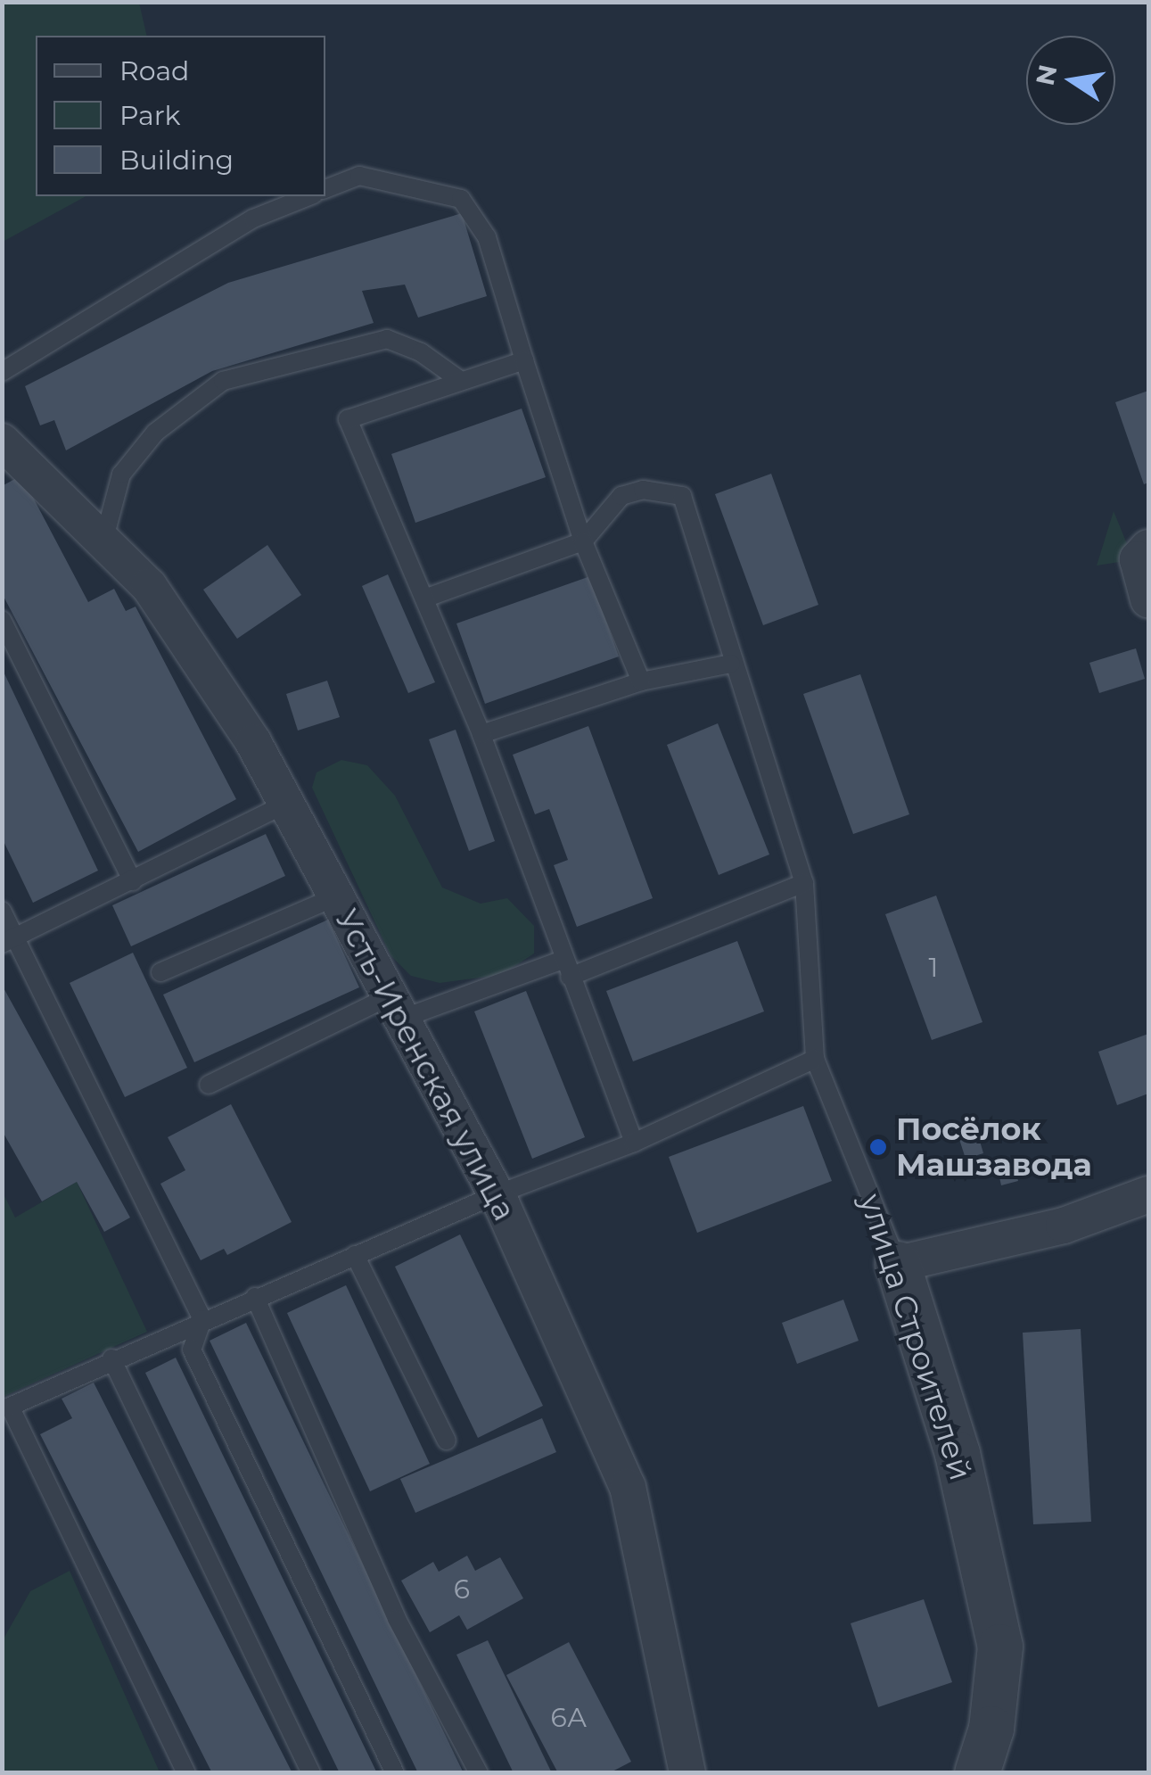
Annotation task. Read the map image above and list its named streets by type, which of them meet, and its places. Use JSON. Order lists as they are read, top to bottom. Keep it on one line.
{"streets":{"street":["Усть-Иренская улица","улица Строителей"]},"places":["Посёлок Машзавода"],"house_numbers":["1","6","6А"],"legend":["Road","Park","Building"],"north":"left"}
